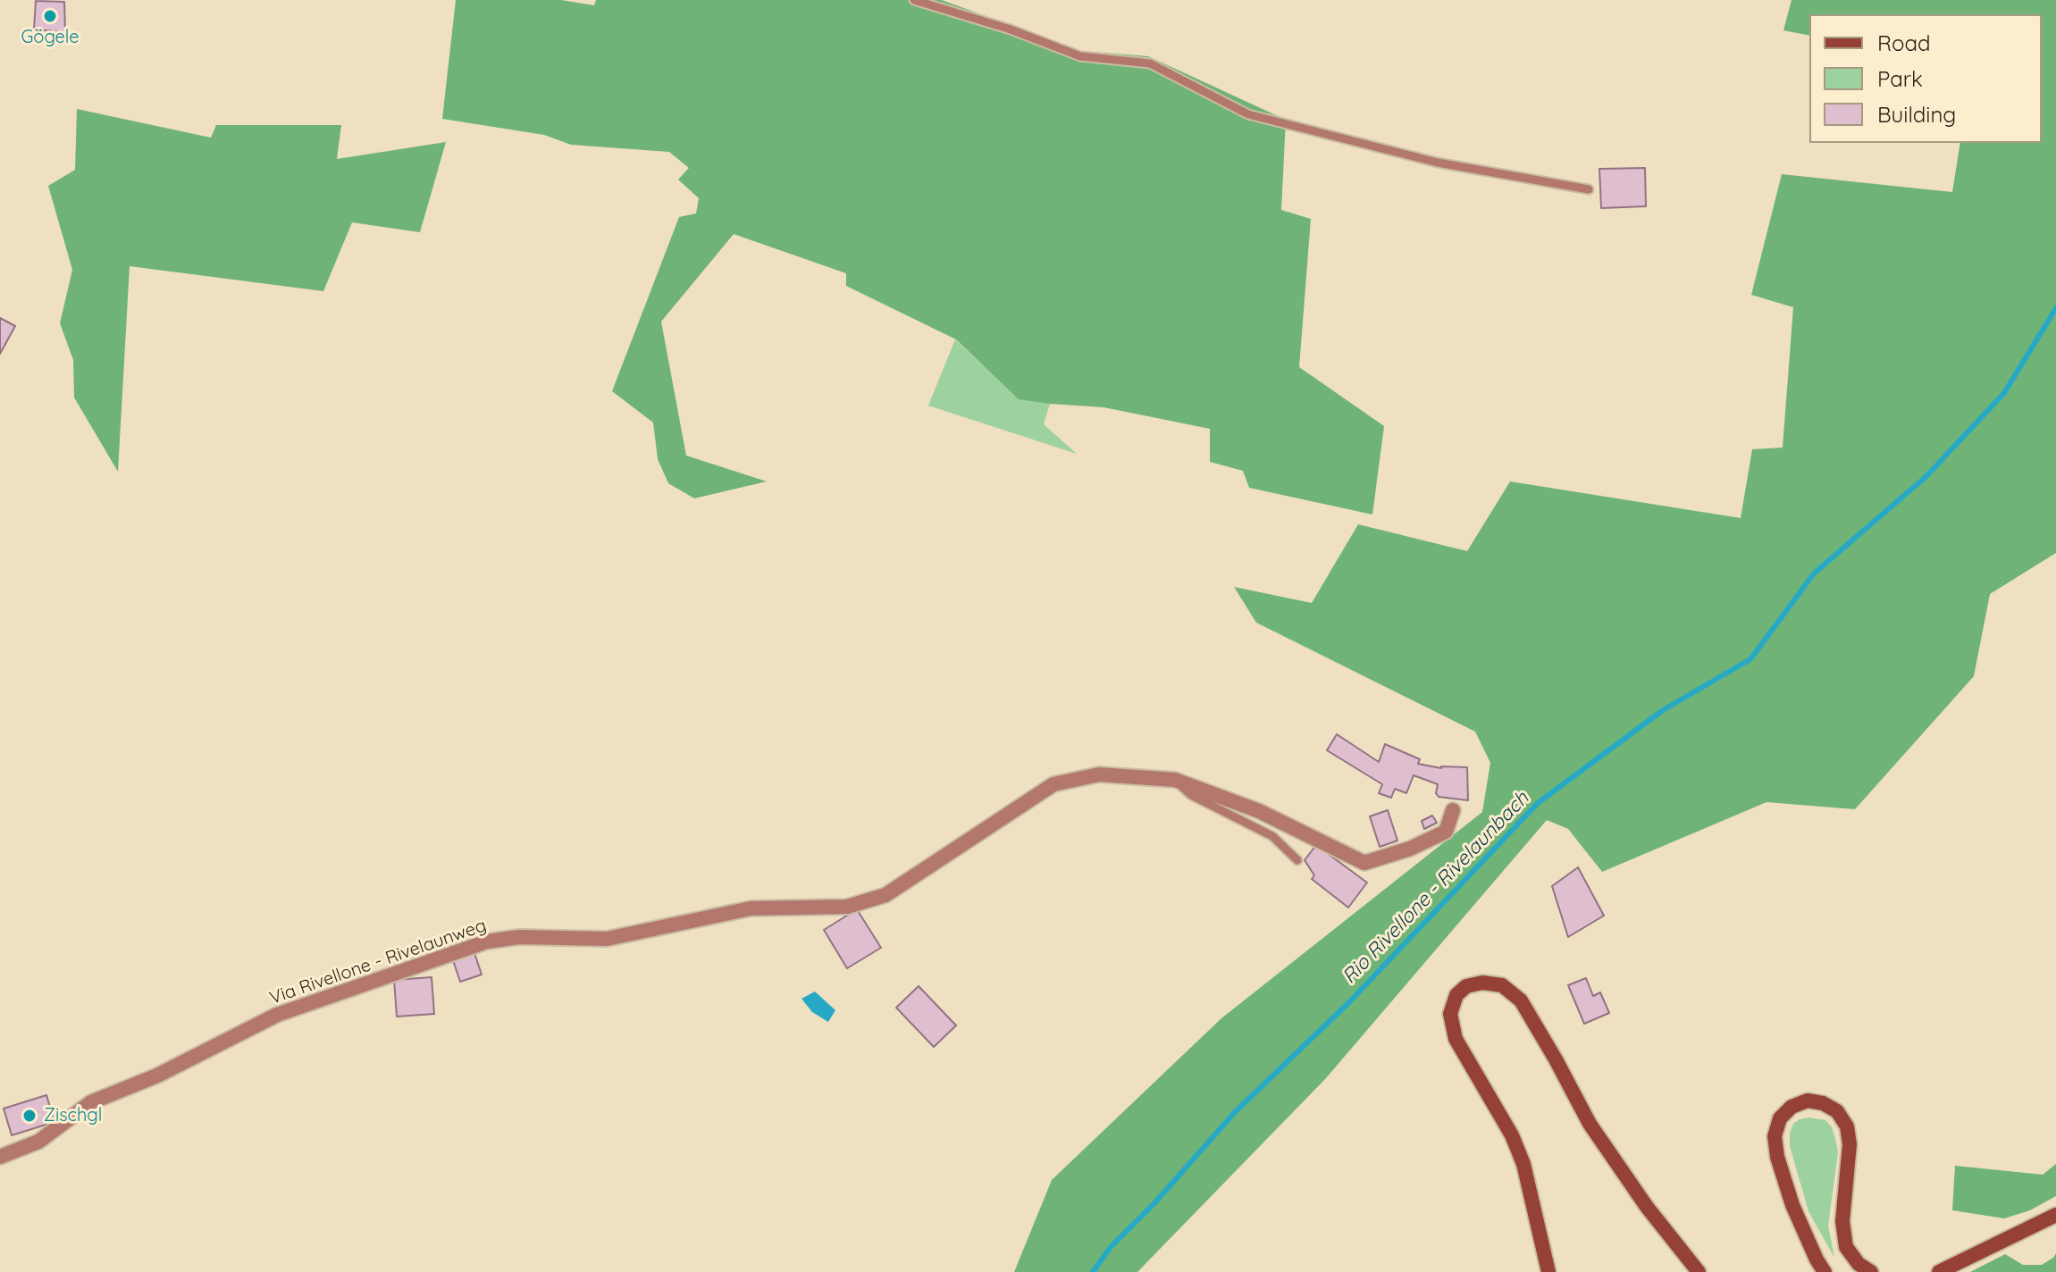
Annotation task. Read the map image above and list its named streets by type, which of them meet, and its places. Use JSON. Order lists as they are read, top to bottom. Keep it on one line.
{"streets":{"street":["Via Rivellone - Rivelaunweg"]},"water":["Rio Rivellone - Rivelaunbach"],"places":["Gögele","Zischgl"],"legend":["Road","Park","Building"]}
